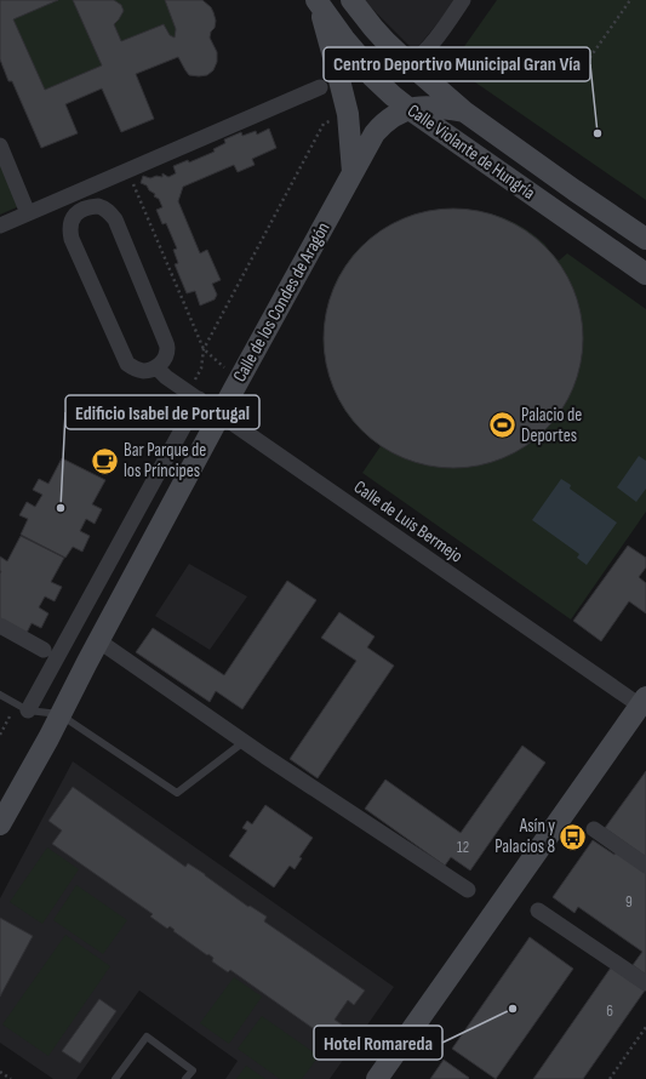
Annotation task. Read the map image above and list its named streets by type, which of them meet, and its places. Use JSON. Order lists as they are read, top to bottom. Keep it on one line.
{"streets":{"street":["Calle Violante de Hungría","Calle de los Condes de Aragón","Calle de Luis Bermejo"]},"crossings":[["Calle Violante de Hungría","Calle de los Condes de Aragón"],["Calle de los Condes de Aragón","Calle de Luis Bermejo"]],"places":{"other":["Centro Deportivo Municipal Gran Vía","Edificio Isabel de Portugal","Hotel Romareda"],"sports":["Palacio de Deportes"],"cafe":["Bar Parque de los Príncipes"],"bus stop":["Asín y Palacios 8"]},"house_numbers":["12","9","6"]}
